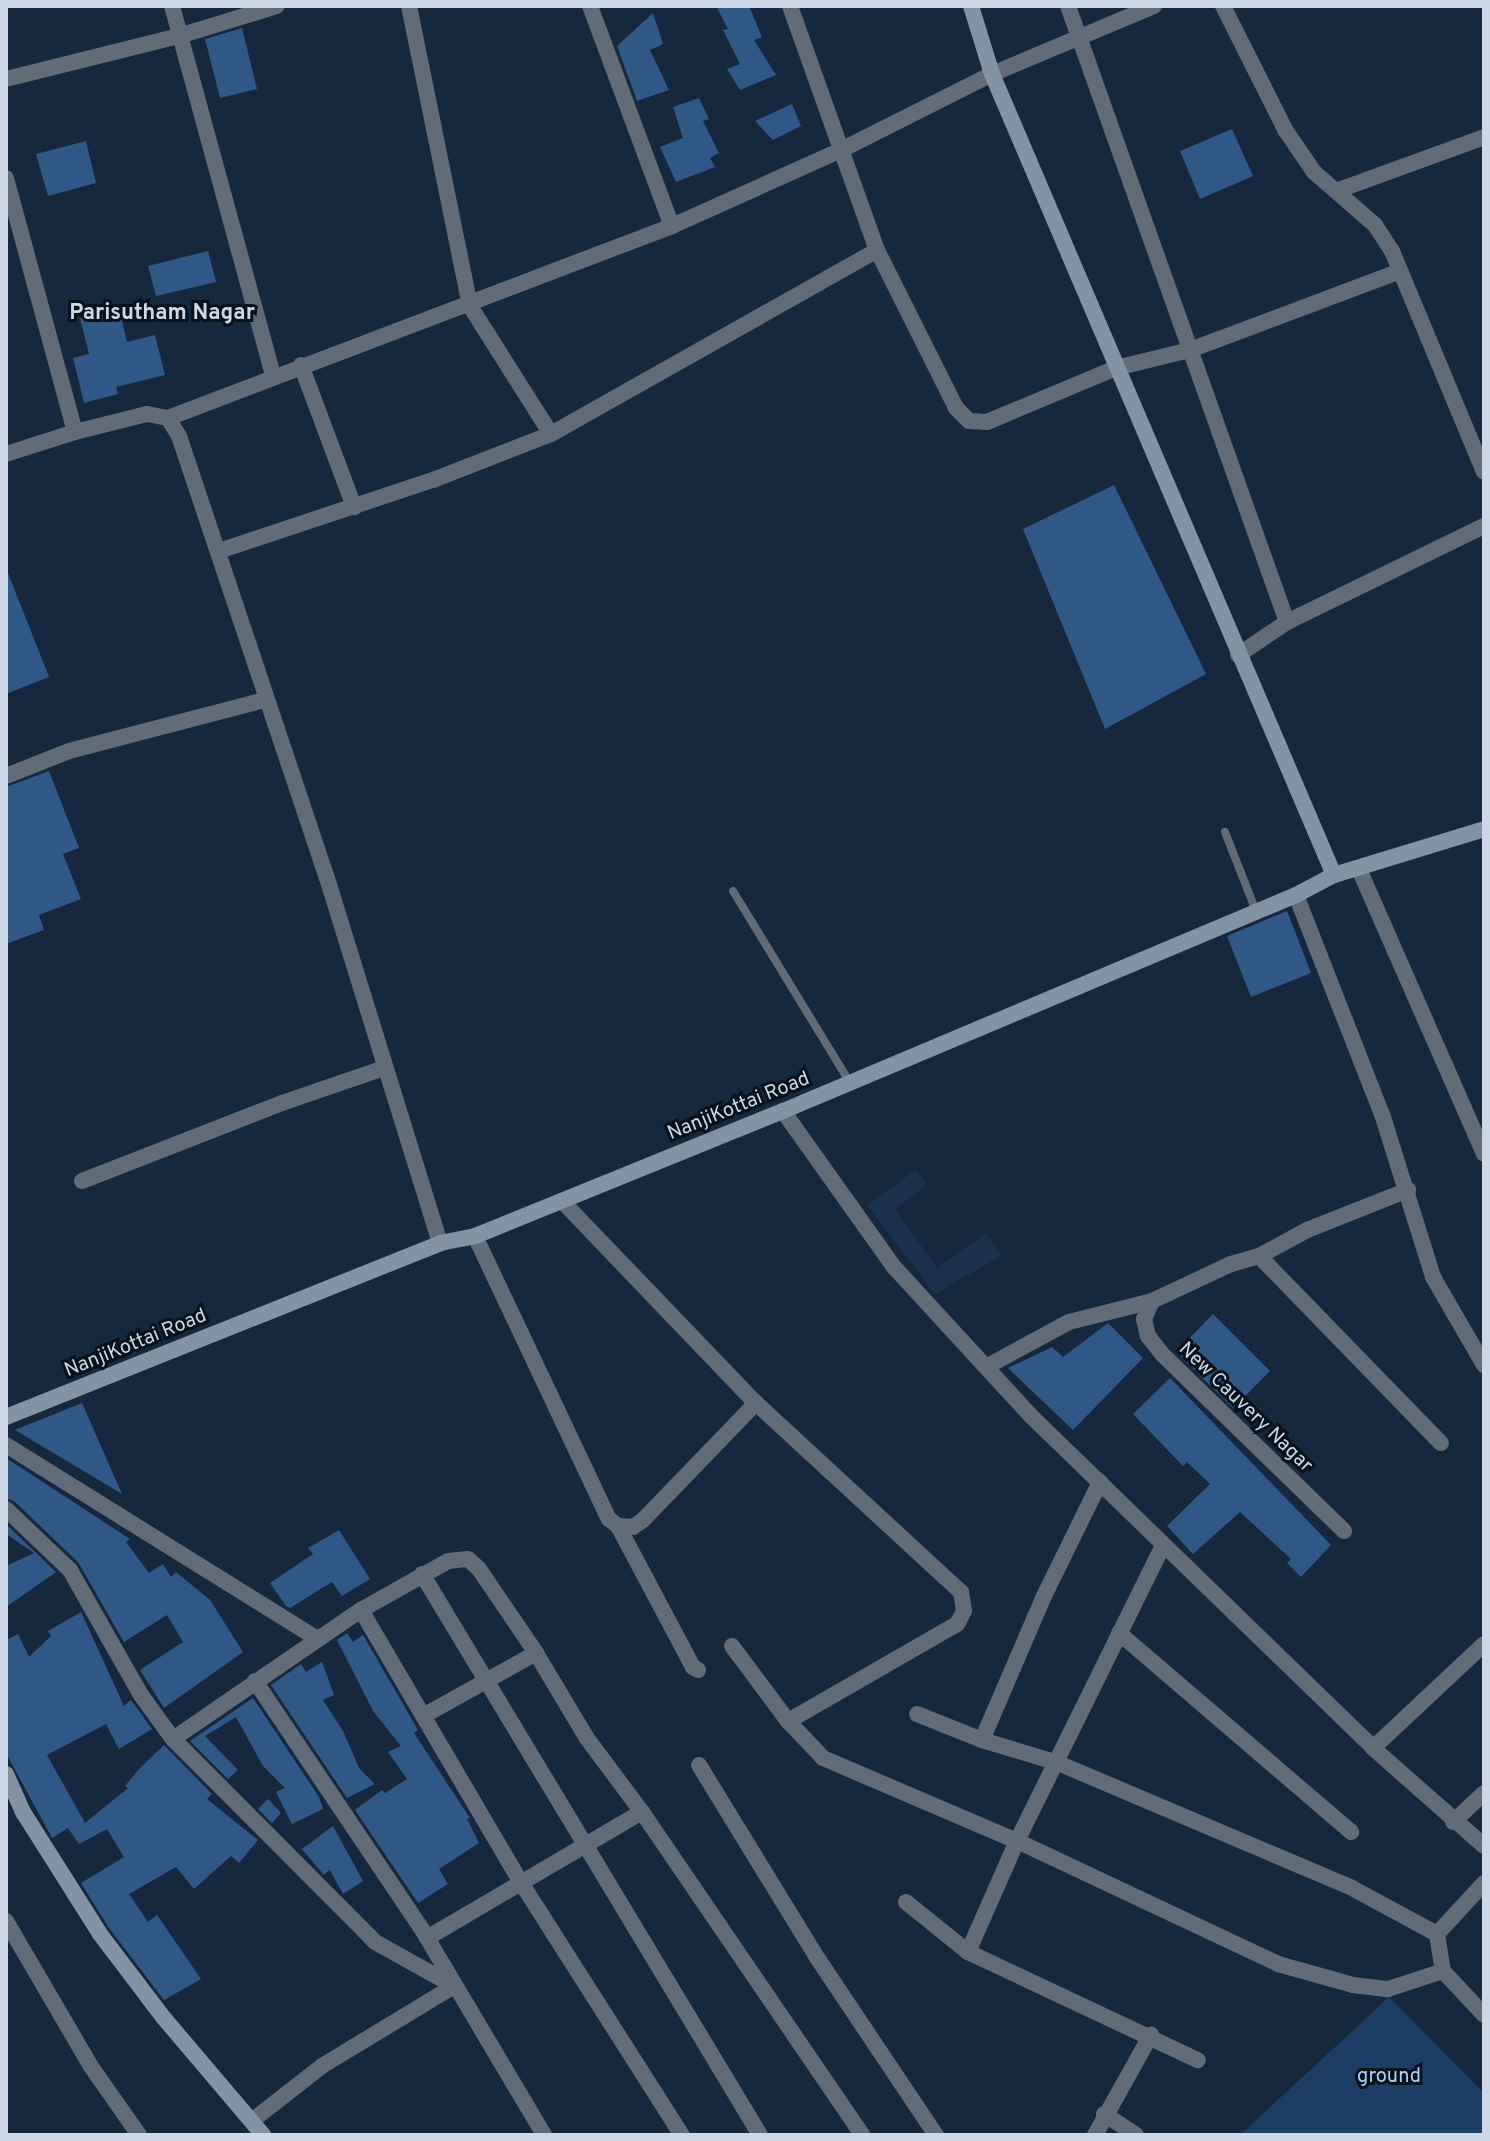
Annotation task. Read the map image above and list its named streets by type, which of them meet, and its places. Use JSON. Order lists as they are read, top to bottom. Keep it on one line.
{"streets":{"main road":["NanjiKottai Road"],"street":["New Cauvery Nagar"]},"districts":["Parisutham Nagar"],"parks":["ground"]}
